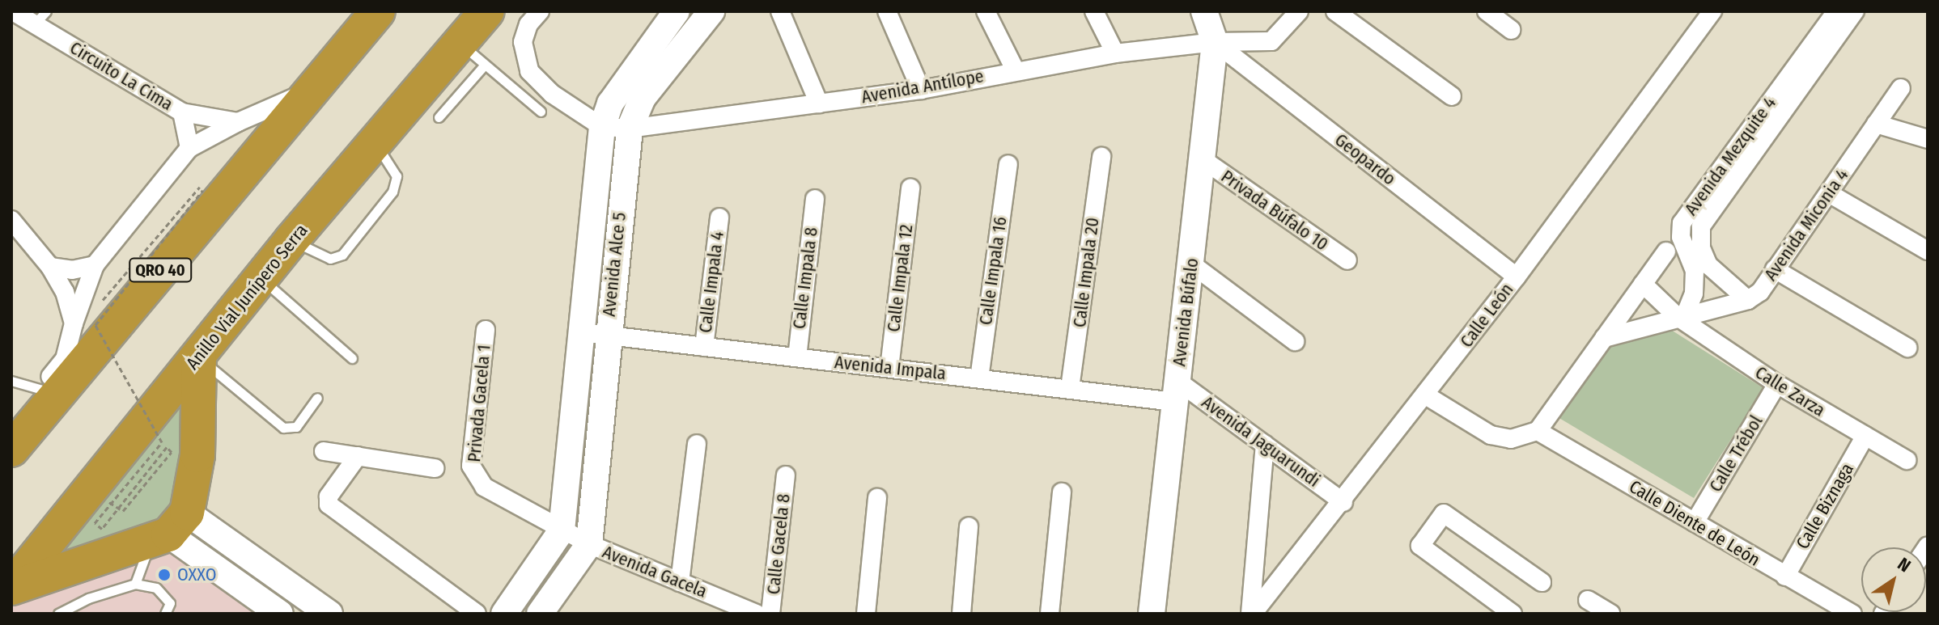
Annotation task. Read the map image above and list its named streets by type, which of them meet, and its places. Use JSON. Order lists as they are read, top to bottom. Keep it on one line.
{"streets":{"highway":["QRO 40","Anillo Vial Junípero Serra"],"street":["Circuito La Cima","Avenida Antílope","Avenida Mezquite 4","Geopardo","Privada Búfalo 10","Avenida Miconia 4","Avenida Alce 5","Calle Impala 16","Calle Impala 20","Calle Impala 8","Calle Impala 12","Calle Impala 4","Avenida Búfalo","Calle León","Avenida Impala","Calle Zarza","Privada Gacela 1","Avenida Jaguarundi","Calle Trébol","Calle Biznaga","Calle Diente de León","Calle Gacela 8","Avenida Gacela"]},"crossings":[["Avenida Antílope","Geopardo"],["Avenida Antílope","Avenida Alce 5"],["Avenida Antílope","Avenida Búfalo"],["Avenida Mezquite 4","Calle Zarza"],["Geopardo","Avenida Búfalo"],["Geopardo","Calle León"],["Privada Búfalo 10","Avenida Búfalo"],["Avenida Alce 5","Avenida Impala"],["Avenida Alce 5","Avenida Gacela"],["Calle Impala 16","Avenida Impala"],["Calle Impala 20","Avenida Impala"],["Calle Impala 8","Avenida Impala"],["Calle Impala 12","Avenida Impala"],["Calle Impala 4","Avenida Impala"],["Avenida Búfalo","Avenida Impala"],["Avenida Búfalo","Avenida Jaguarundi"],["Calle León","Avenida Jaguarundi"],["Avenida Impala","Avenida Jaguarundi"],["Calle Zarza","Calle Trébol"],["Calle Zarza","Calle Biznaga"],["Privada Gacela 1","Avenida Gacela"],["Calle Trébol","Calle Diente de León"],["Calle Biznaga","Calle Diente de León"]],"places":["OXXO"],"north":"top right"}
